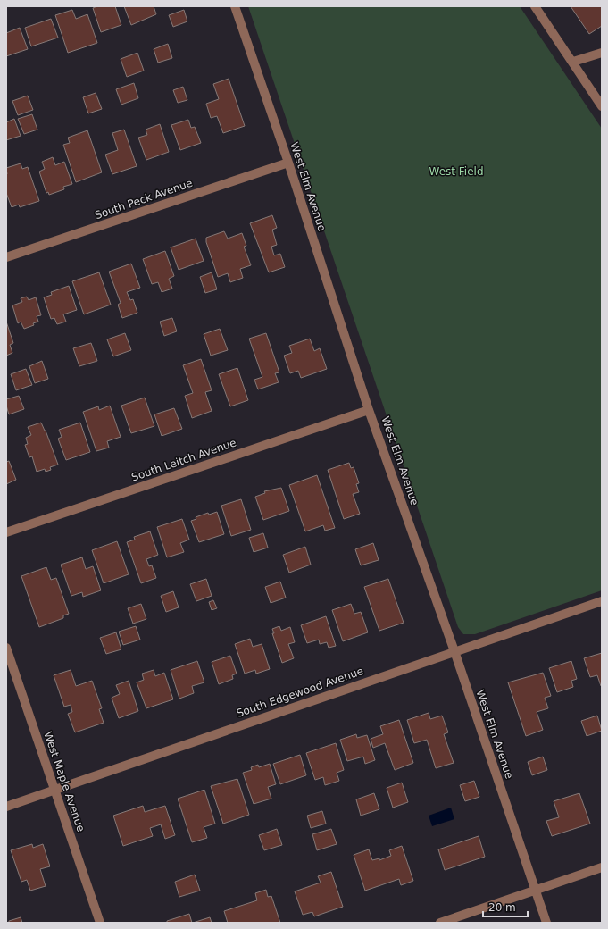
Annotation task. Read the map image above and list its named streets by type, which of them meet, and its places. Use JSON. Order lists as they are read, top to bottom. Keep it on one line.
{"streets":{"street":["West Elm Avenue","South Peck Avenue","South Leitch Avenue","South Edgewood Avenue","West Maple Avenue"]},"crossings":[["West Elm Avenue","South Peck Avenue"],["West Elm Avenue","South Leitch Avenue"],["West Elm Avenue","South Edgewood Avenue"],["South Edgewood Avenue","West Maple Avenue"]],"parks":["West Field"],"scale_bar":"20 m"}
